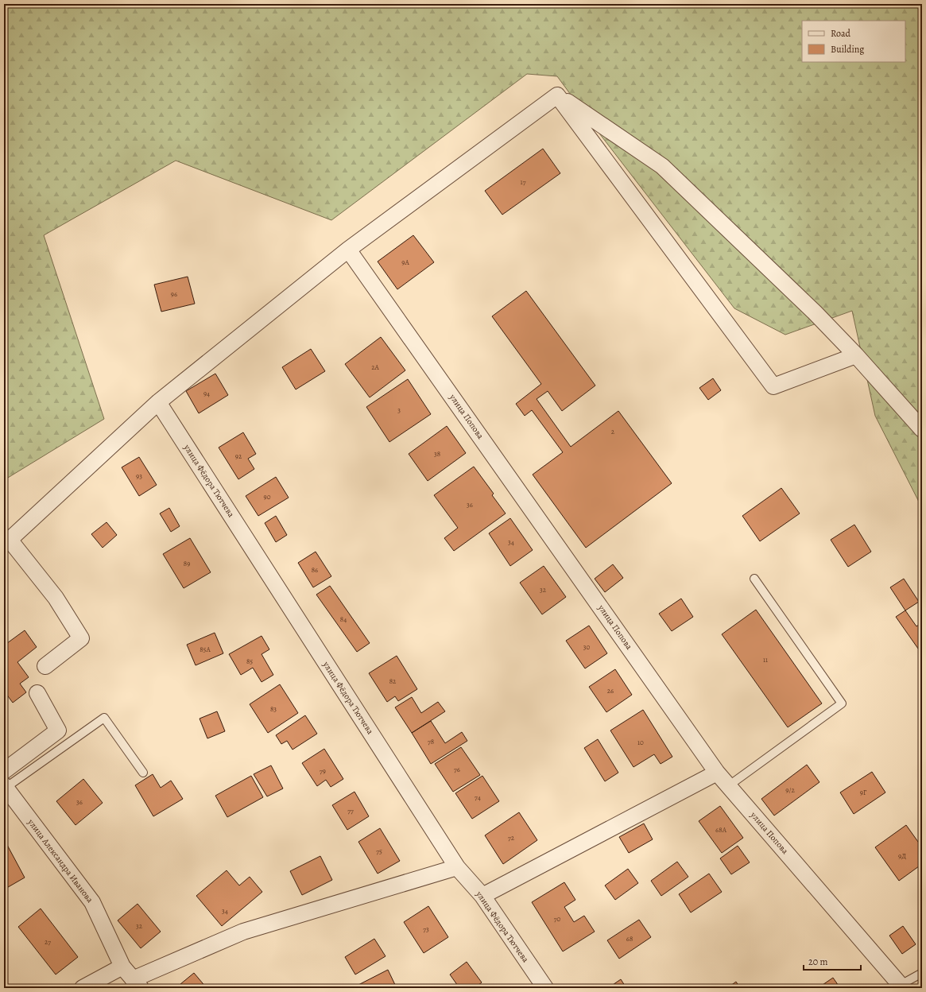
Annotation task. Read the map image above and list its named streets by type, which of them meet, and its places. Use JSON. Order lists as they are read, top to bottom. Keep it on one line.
{"streets":{"street":["улица Попова","улица Фёдора Тютчева","улица Александра Иванова"]},"house_numbers":["17","9А","96","2А","94","3","2","38","92","93","90","36","34","89","86","32","84","30","85А","11","85","82","26","83","78","10","76","79","9/2","9Г","74","36","77","68А","72","75","9Д","34","70","32","73","68","27"],"legend":["Road","Building"],"scale_bar":"20 m"}
